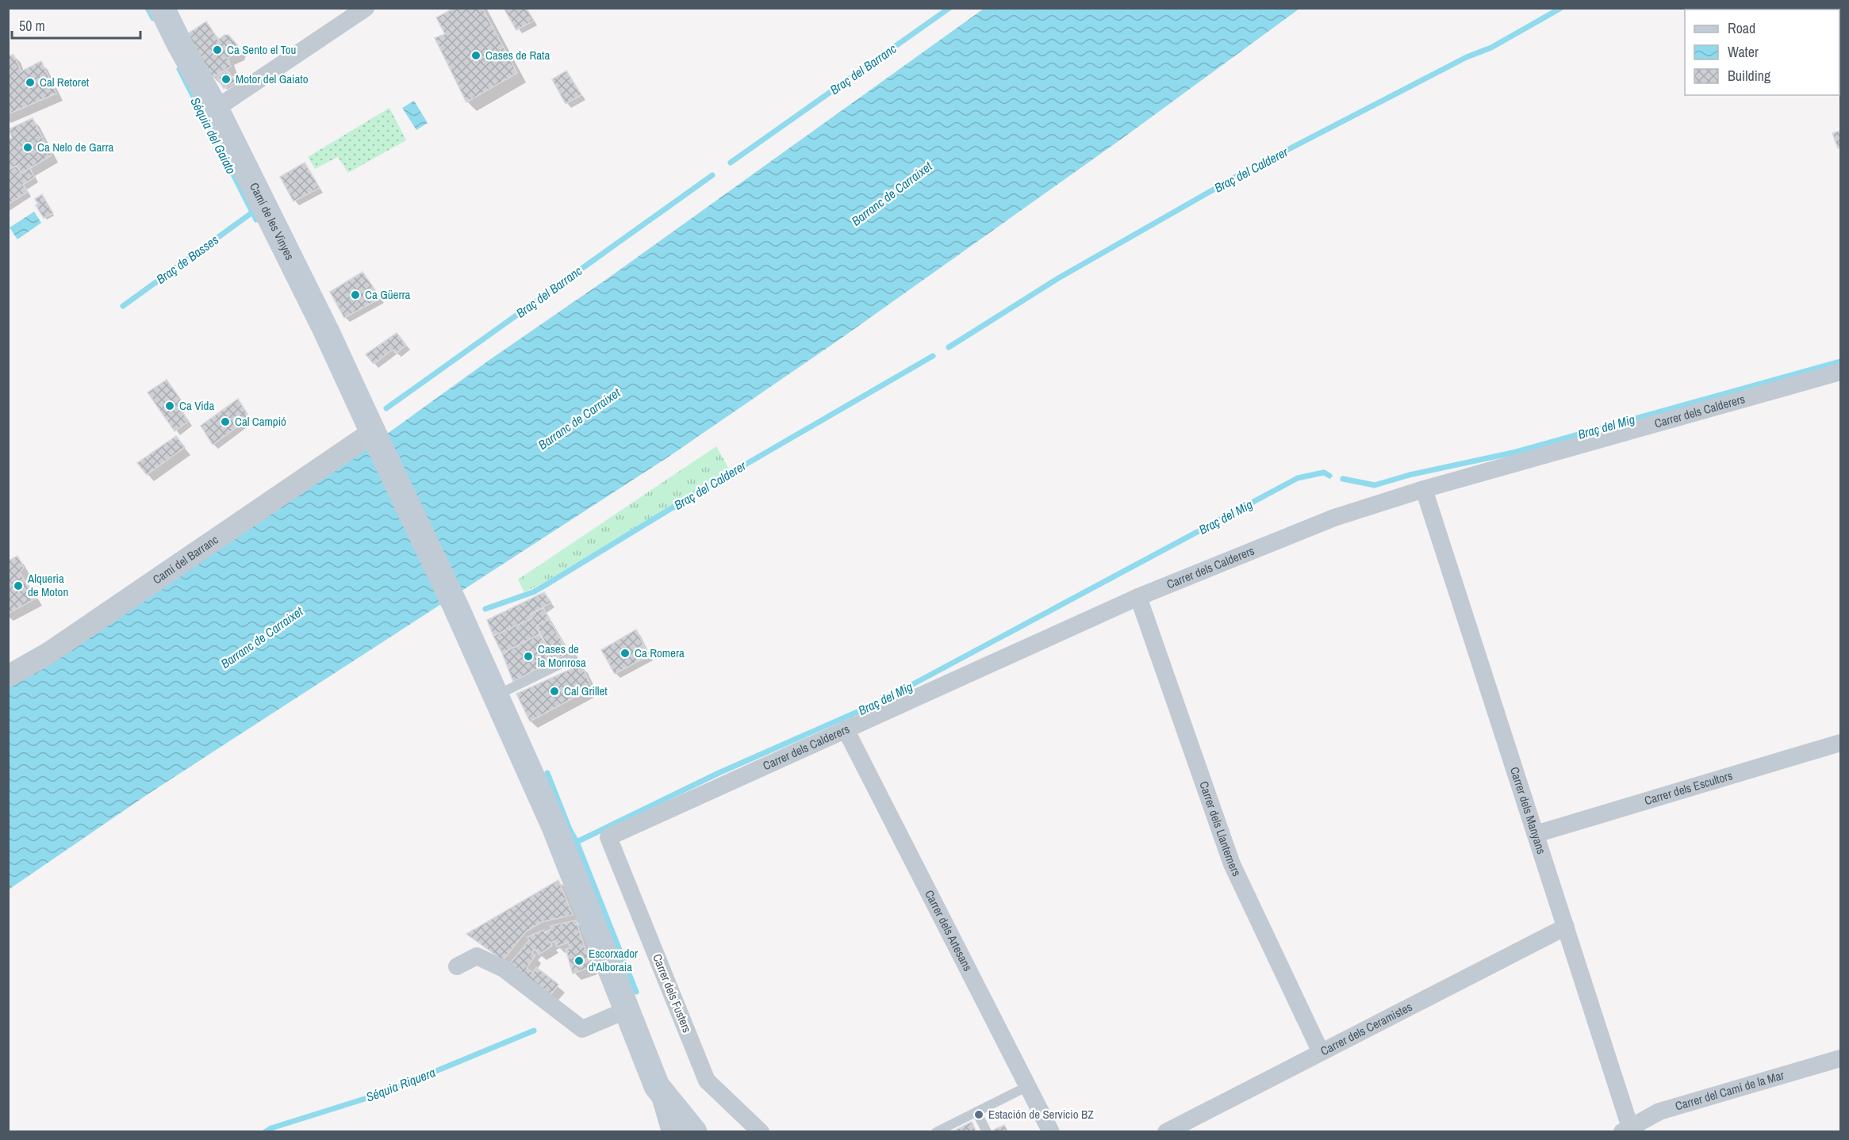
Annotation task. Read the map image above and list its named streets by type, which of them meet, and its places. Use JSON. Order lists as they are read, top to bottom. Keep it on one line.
{"streets":{"main road":["Camí de les Vinyes"],"street":["Carrer dels Calderers","Camí del Barranc","Carrer dels Escultors","Carrer dels Manyans","Carrer dels Llanterners","Carrer dels Artesans","Carrer dels Fusters","Carrer dels Ceramistes","Carrer del Camí de la Mar"]},"crossings":[["Camí de les Vinyes","Camí del Barranc"],["Carrer dels Calderers","Carrer dels Manyans"],["Carrer dels Calderers","Carrer dels Llanterners"],["Carrer dels Calderers","Carrer dels Artesans"],["Carrer dels Calderers","Carrer dels Fusters"],["Carrer dels Escultors","Carrer dels Manyans"],["Carrer dels Manyans","Carrer dels Ceramistes"],["Carrer dels Manyans","Carrer del Camí de la Mar"],["Carrer dels Llanterners","Carrer dels Ceramistes"]],"water":["Braç del Barranc","Séquia del Gaiato","Braç del Calderer","Barranc de Carraixet","Braç de Basses","Braç del Mig","Séquia Riquera"],"places":["Ca Sento el Tou","Cases de Rata","Motor del Gaiato","Cal Retoret","Ca Nelo de Garra","Ca Güerra","Ca Vida","Cal Campió","Alqueria de Moton","Ca Romera","Cases de la Monrosa","Cal Grillet","Escorxador d'Alboraia","Estación de Servicio BZ"],"legend":["Road","Water","Building"],"scale_bar":"50 m"}
